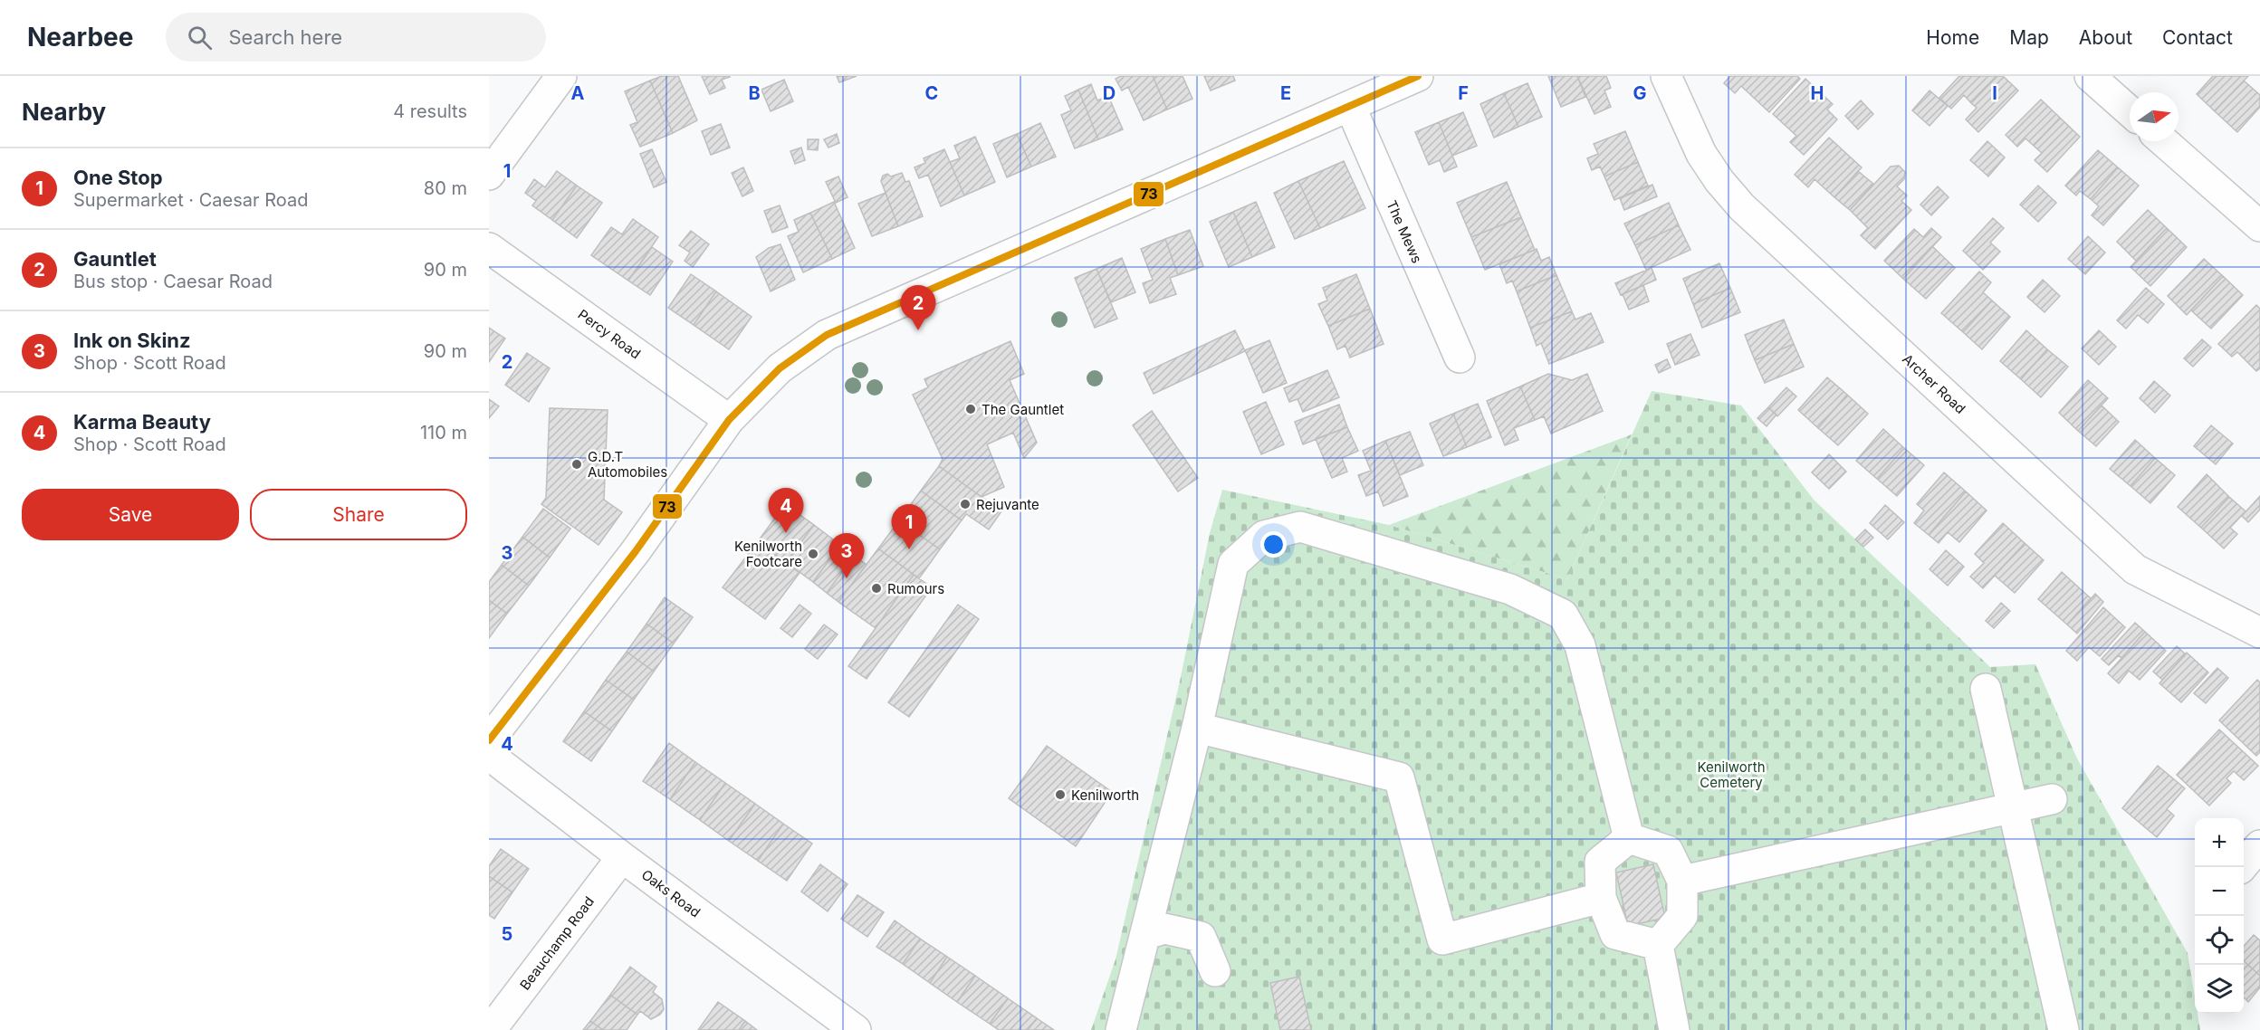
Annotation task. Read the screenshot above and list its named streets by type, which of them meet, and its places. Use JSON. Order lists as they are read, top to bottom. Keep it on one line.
{"streets":{"street":["The Mews","Percy Road","Archer Road","Oaks Road","Beauchamp Road"]},"crossings":[["Oaks Road","Beauchamp Road"]],"parks":["Kenilworth Cemetery"],"places":["The Gauntlet","G.D.T Automobiles","Rejuvante","Kenilworth Footcare","Rumours","Kenilworth"],"lines":["transit line 73"],"north":"right","page":{"header":"Nearbee","search":"Search here","nav":["Home","Map","About","Contact"],"heading":["Nearby","4 results"],"list":[{"mark":"1","name":"One Stop","note":"Supermarket · Caesar Road","value":"80 m"},{"mark":"2","name":"Gauntlet","note":"Bus stop · Caesar Road","value":"90 m"},{"mark":"3","name":"Ink on Skinz","note":"Shop · Scott Road","value":"90 m"},{"mark":"4","name":"Karma Beauty","note":"Shop · Scott Road","value":"110 m"}],"pins":["2","4","1","3"],"buttons":["Save","Share"],"map_buttons":["+","−"]},"grid":{"columns":["A","B","C","D","E","F","G","H","I"],"rows":["1","2","3","4","5"]}}
